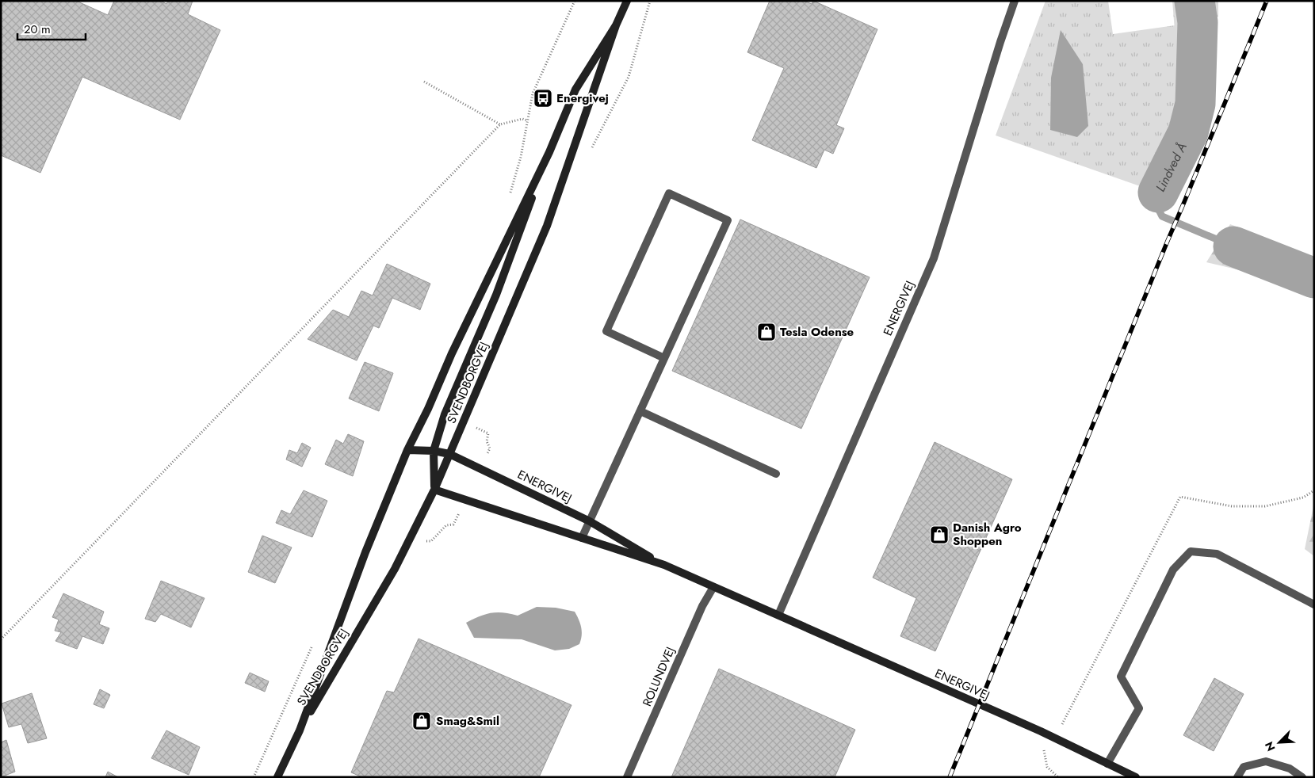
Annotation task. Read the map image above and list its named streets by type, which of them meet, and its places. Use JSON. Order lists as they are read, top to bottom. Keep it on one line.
{"streets":{"main road":["ENERGIVEJ","SVENDBORGVEJ"],"street":["ROLUNDVEJ"]},"crossings":[["ENERGIVEJ","SVENDBORGVEJ"],["ENERGIVEJ","ROLUNDVEJ"]],"water":["Lindved Å"],"places":{"bus stop":["Energivej"],"shop":["Tesla Odense","Danish Agro Shoppen","Smag&Smil"]},"scale_bar":"20 m","north":"bottom left"}
